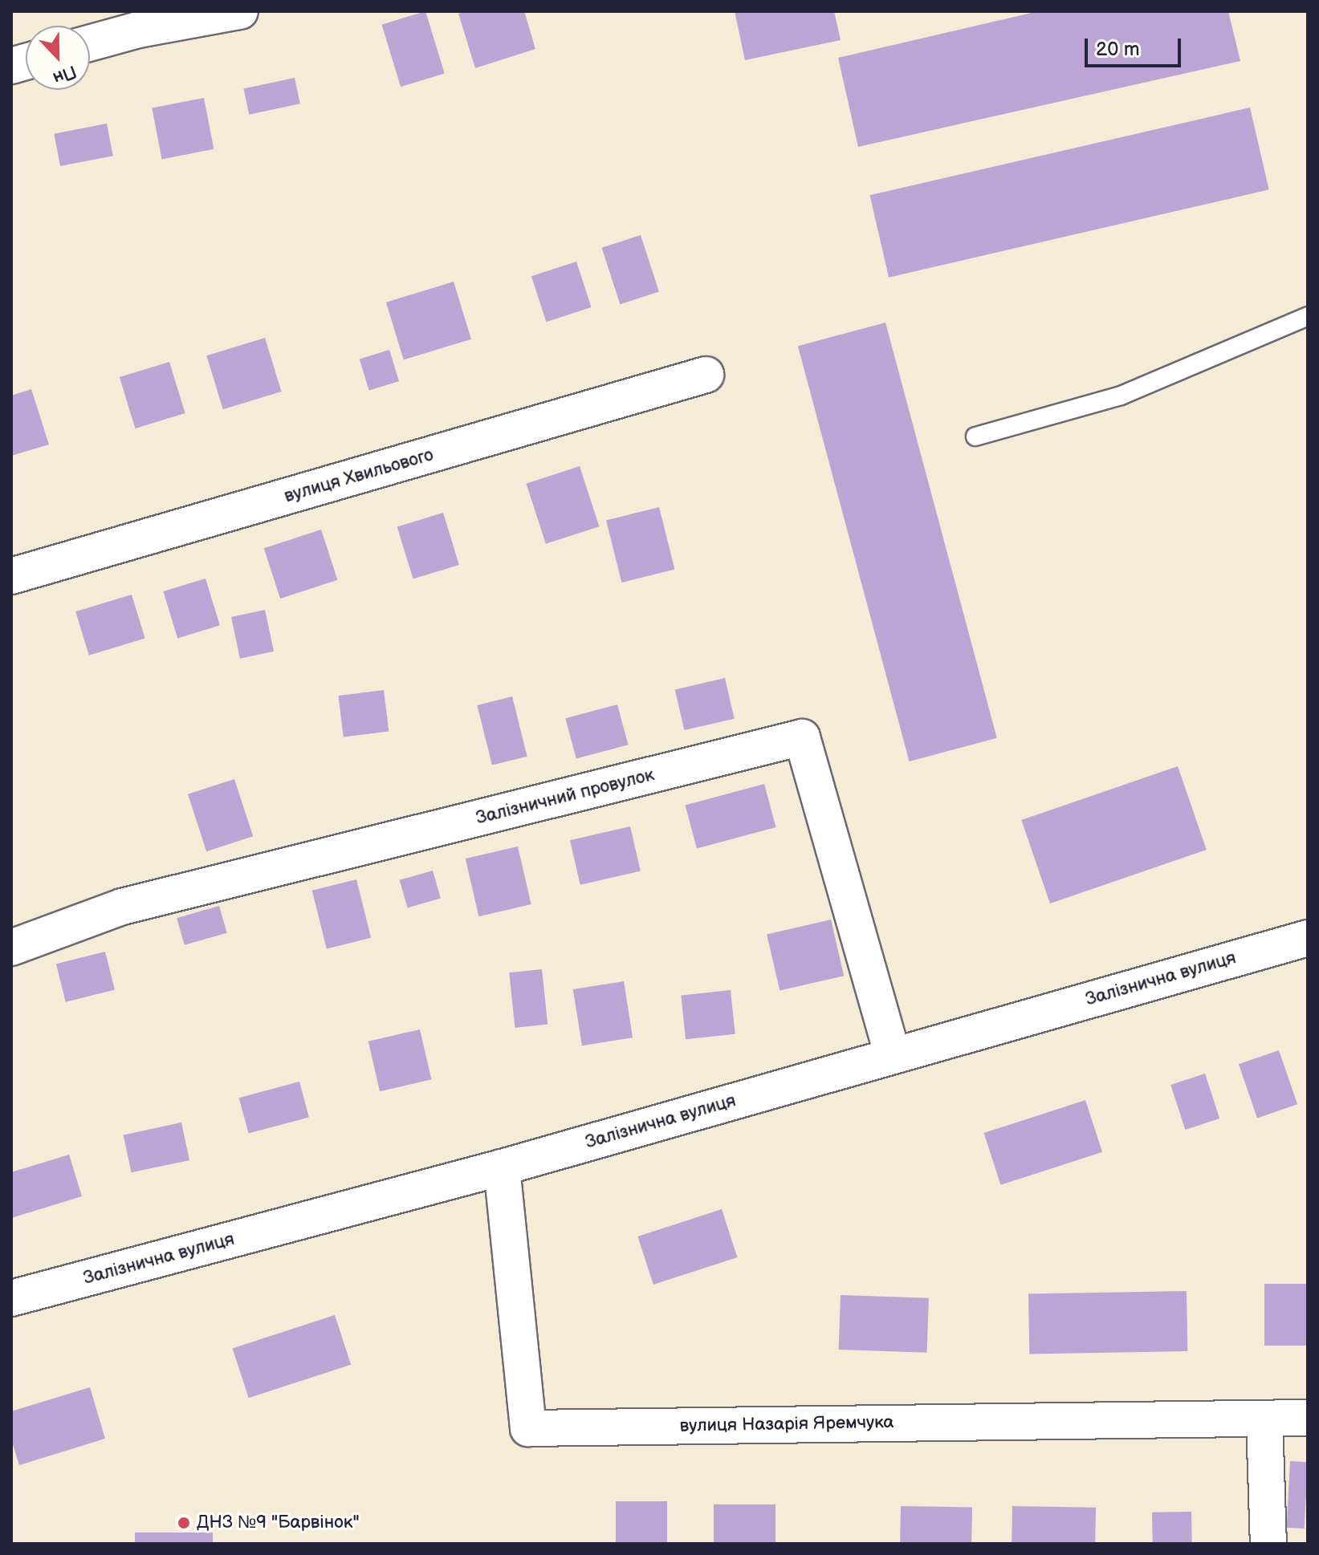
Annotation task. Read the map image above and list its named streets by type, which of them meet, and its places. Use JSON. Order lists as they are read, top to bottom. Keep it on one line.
{"streets":{"street":["вулиця Хвильового","Залізничний провулок","Залізнична вулиця","вулиця Назарія Яремчука"]},"crossings":[["Залізничний провулок","Залізнична вулиця"],["Залізнична вулиця","вулиця Назарія Яремчука"]],"places":["ДНЗ №9 \"Барвінок\""],"scale_bar":"20 m","north":"bottom"}
